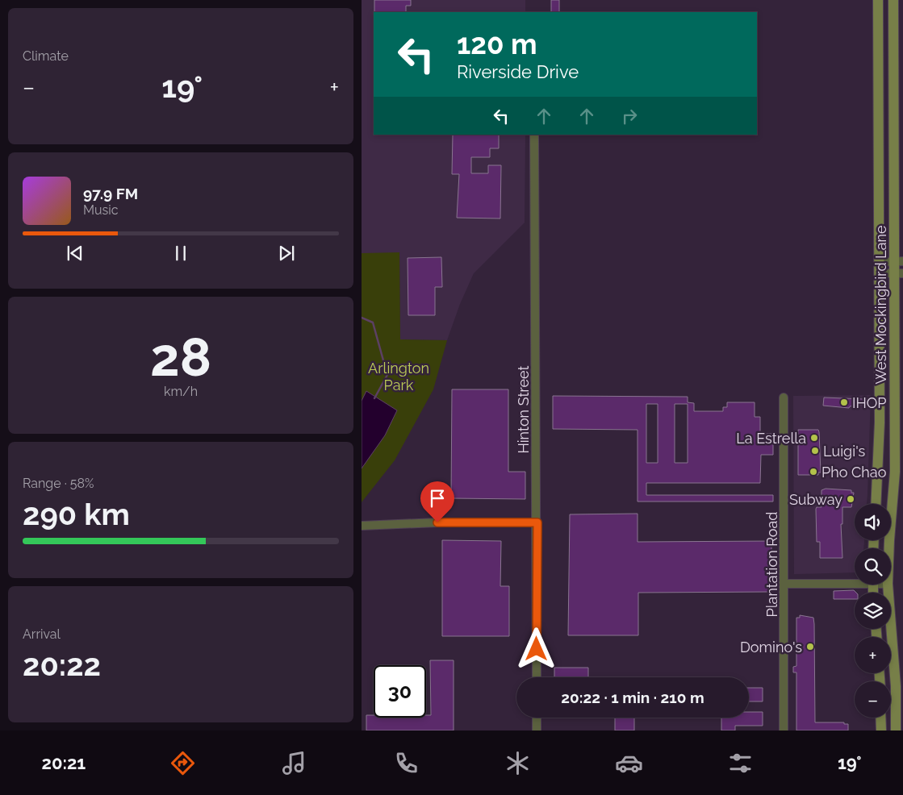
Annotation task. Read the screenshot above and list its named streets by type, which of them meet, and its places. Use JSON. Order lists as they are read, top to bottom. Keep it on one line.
{"streets":{"main road":["West Mockingbird Lane"],"street":["Hinton Street","Plantation Road"]},"parks":["Arlington Park"],"places":["IHOP","La Estrella","Luigi's","Pho Chao","Subway","Domino's"],"page":{"tile":["Climate",["28","km/h"],["Range · 58%","290 km"],["Arrival","20:22"]],"turn":["120 m","Riverside Drive"],"heat":["−","19°","+"],"song":["97.9 FM","Music"],"map_buttons":["+","−"],"limit":"30","trip":"20:22 · 1 min · 210 m","tabs":["20:21","19°"]}}
